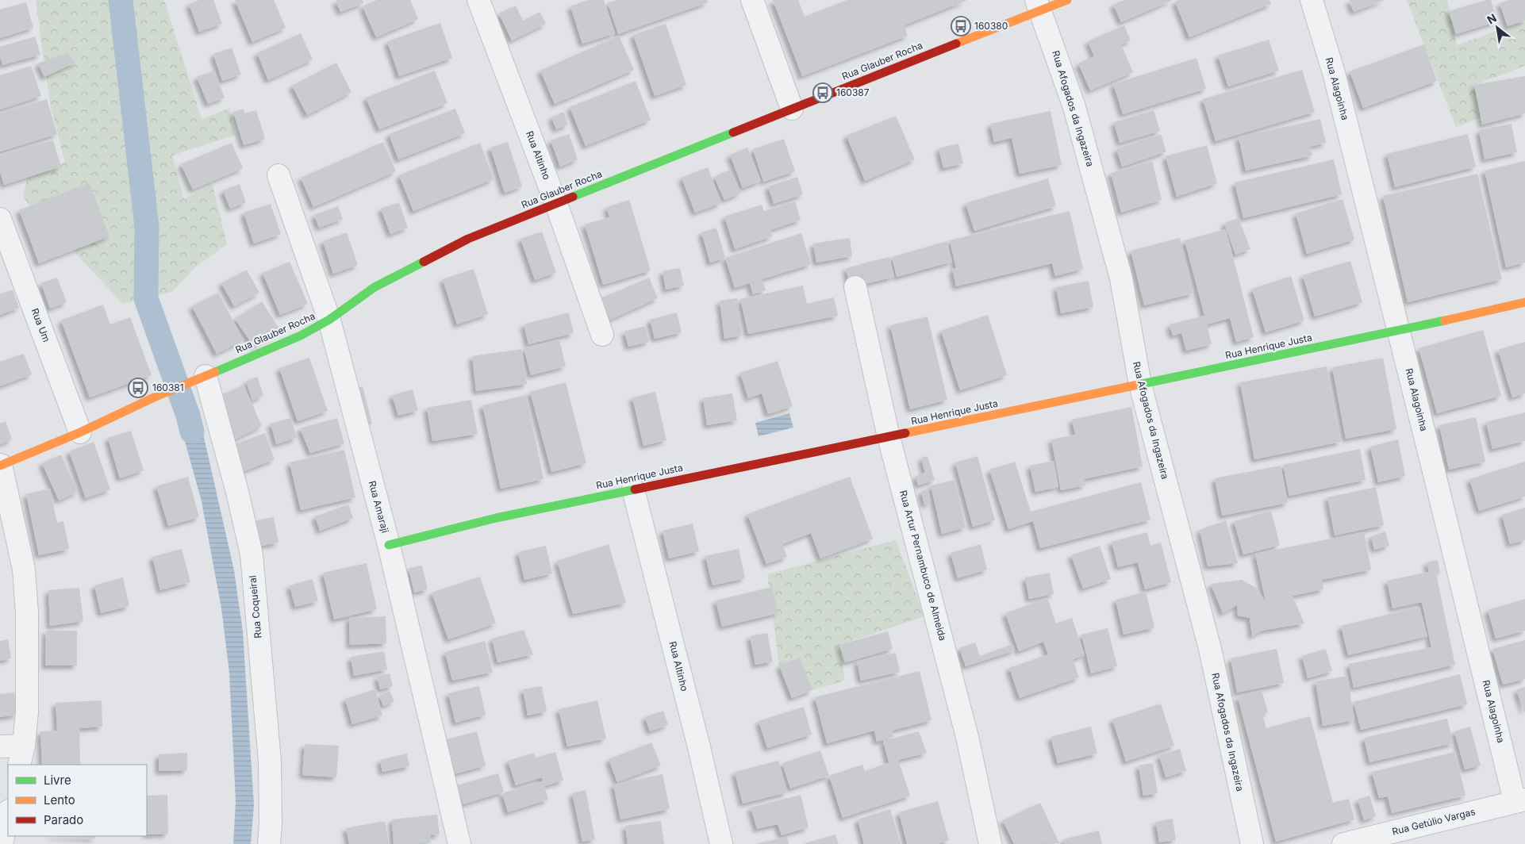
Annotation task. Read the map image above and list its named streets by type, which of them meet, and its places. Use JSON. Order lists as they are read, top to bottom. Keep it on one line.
{"streets":{"street":["Rua Glauber Rocha","Rua Alagoinha","Rua Afogados da Ingazeira","Rua Altinho","Rua Um","Rua Henrique Justa","Rua Amaraji","Rua Artur Pernambuco de Almeida","Rua Coqueiral","Rua Getúlio Vargas"]},"crossings":[["Rua Glauber Rocha","Rua Afogados da Ingazeira"],["Rua Glauber Rocha","Rua Altinho"],["Rua Glauber Rocha","Rua Um"],["Rua Glauber Rocha","Rua Amaraji"],["Rua Glauber Rocha","Rua Coqueiral"],["Rua Alagoinha","Rua Henrique Justa"],["Rua Alagoinha","Rua Getúlio Vargas"],["Rua Afogados da Ingazeira","Rua Henrique Justa"],["Rua Altinho","Rua Henrique Justa"],["Rua Henrique Justa","Rua Amaraji"],["Rua Henrique Justa","Rua Artur Pernambuco de Almeida"]],"places":{"bus stop":["160380","160387","160381"]},"legend":["Livre","Lento","Parado"],"north":"top left"}
